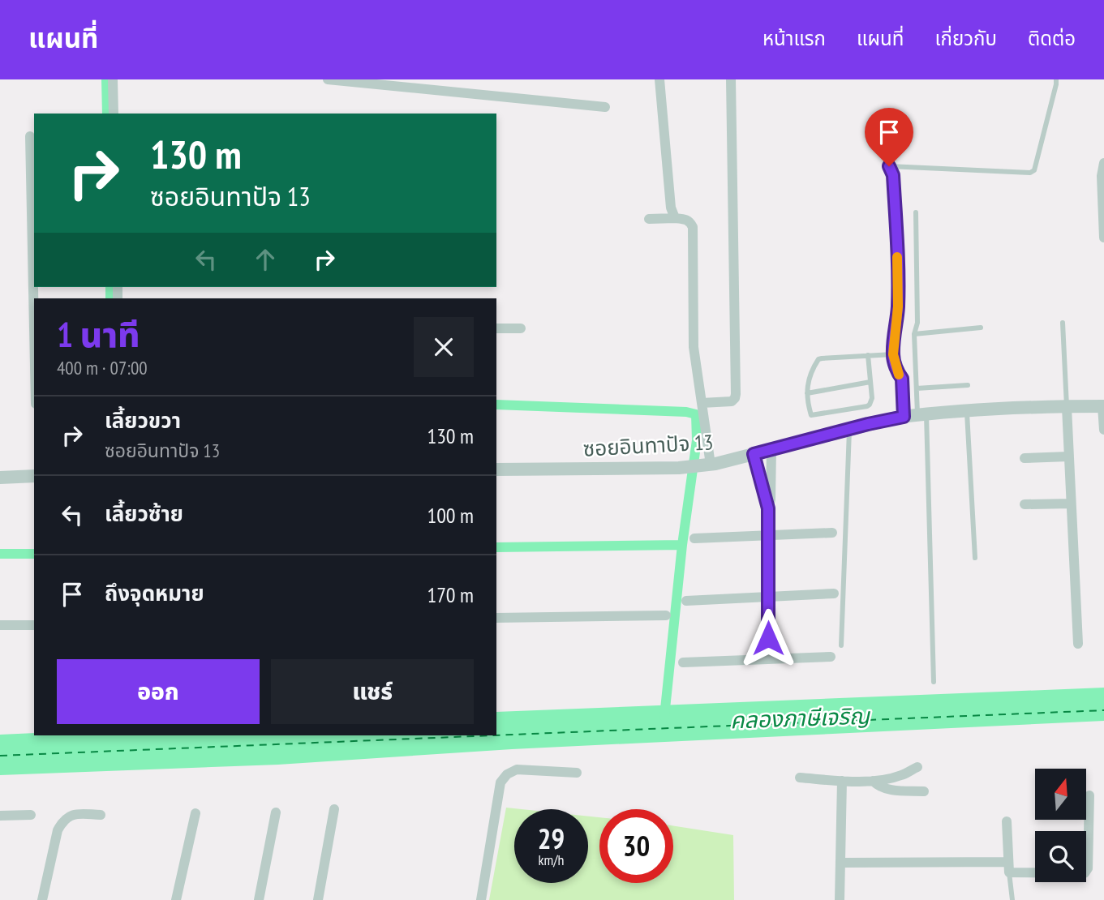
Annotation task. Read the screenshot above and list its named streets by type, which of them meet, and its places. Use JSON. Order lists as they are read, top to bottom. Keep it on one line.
{"streets":{"street":["ซอยอินทาปัจ 13"]},"water":["คลองภาษีเจริญ"],"north":"top","page":{"header":"แผนที่","nav":["หน้าแรก","แผนที่","เกี่ยวกับ","ติดต่อ"],"turn":["130 m","ซอยอินทาปัจ 13"],"heading":["1 นาที","400 m · 07:00"],"list":[{"name":"เลี้ยวขวา","note":"ซอยอินทาปัจ 13","value":"130 m"},{"name":"เลี้ยวซ้าย","value":"100 m"},{"name":"ถึงจุดหมาย","value":"170 m"}],"buttons":["ออก","แชร์"],"speed":"29 km/h","limit":"30"}}
